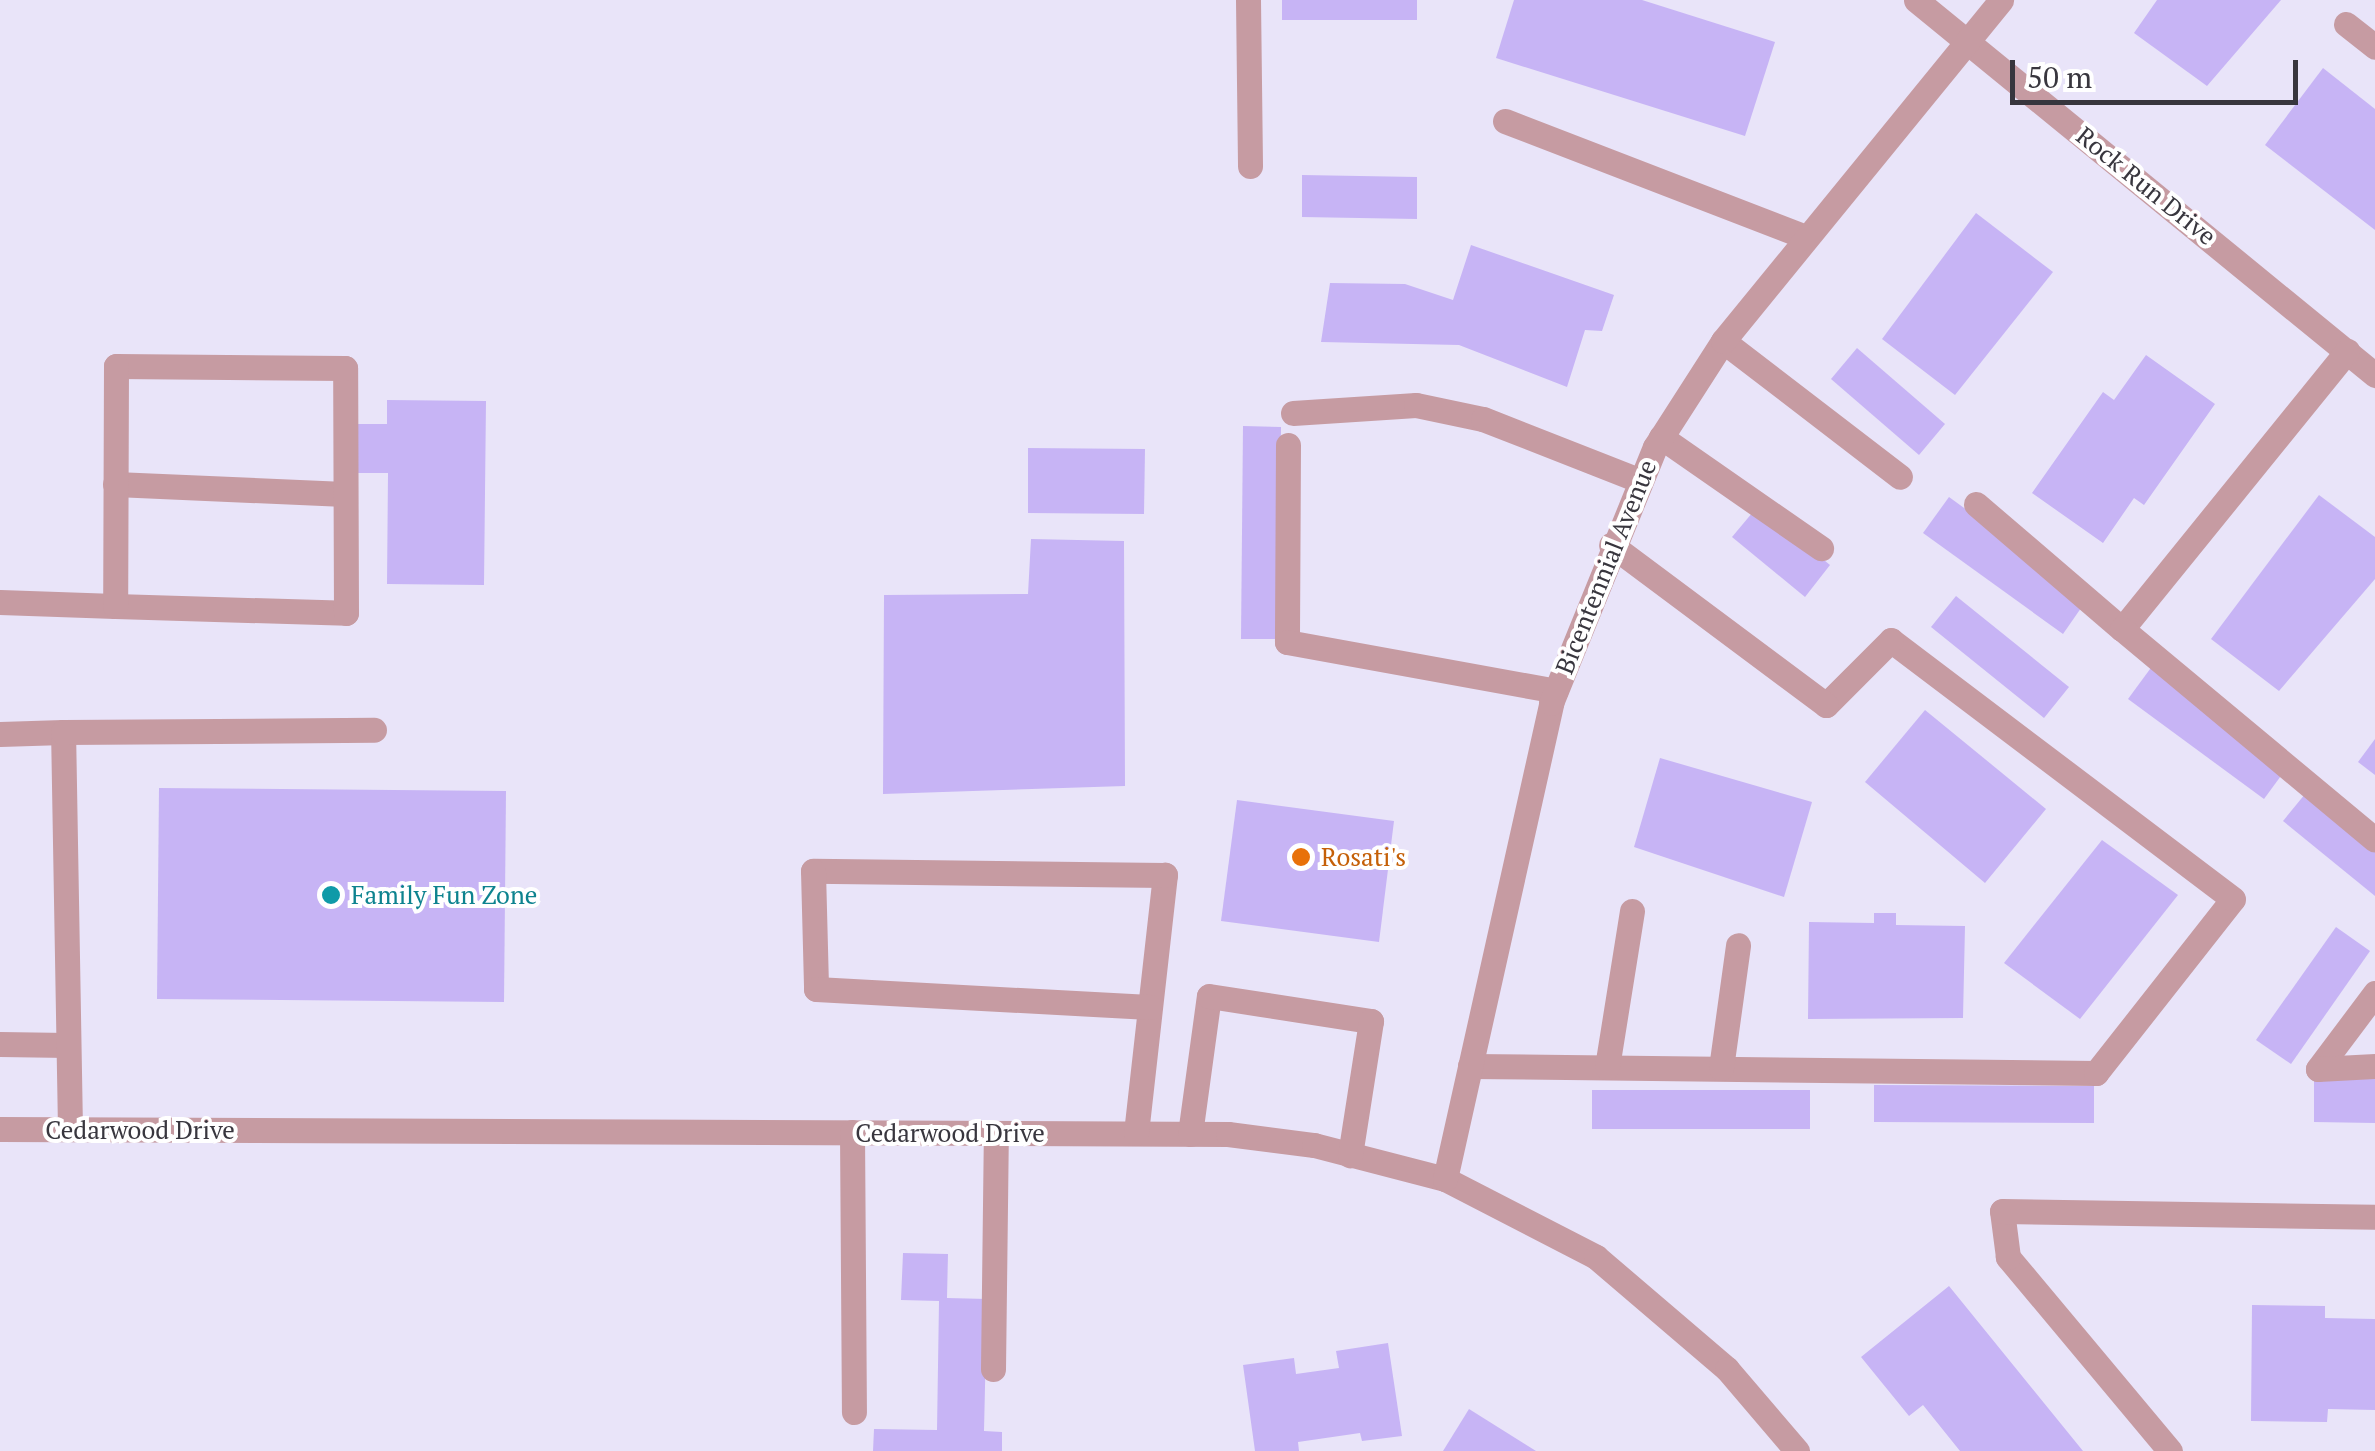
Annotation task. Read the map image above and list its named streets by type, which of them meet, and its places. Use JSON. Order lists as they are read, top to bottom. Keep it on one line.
{"streets":{"street":["Rock Run Drive","Bicentennial Avenue","Cedarwood Drive"]},"crossings":[["Rock Run Drive","Bicentennial Avenue"],["Bicentennial Avenue","Cedarwood Drive"]],"places":["Rosati's","Family Fun Zone"],"scale_bar":"50 m"}
